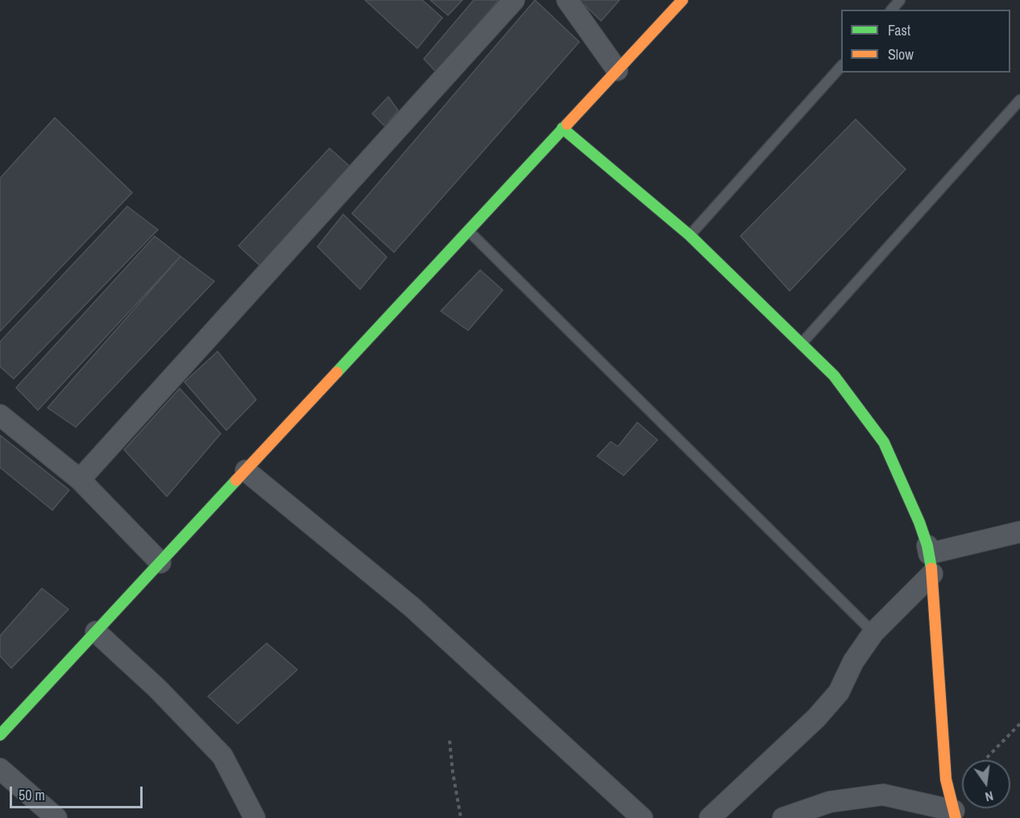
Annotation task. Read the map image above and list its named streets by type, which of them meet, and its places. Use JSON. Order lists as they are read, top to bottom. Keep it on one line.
{"legend":["Fast","Slow"],"scale_bar":"50 m","north":"bottom"}
